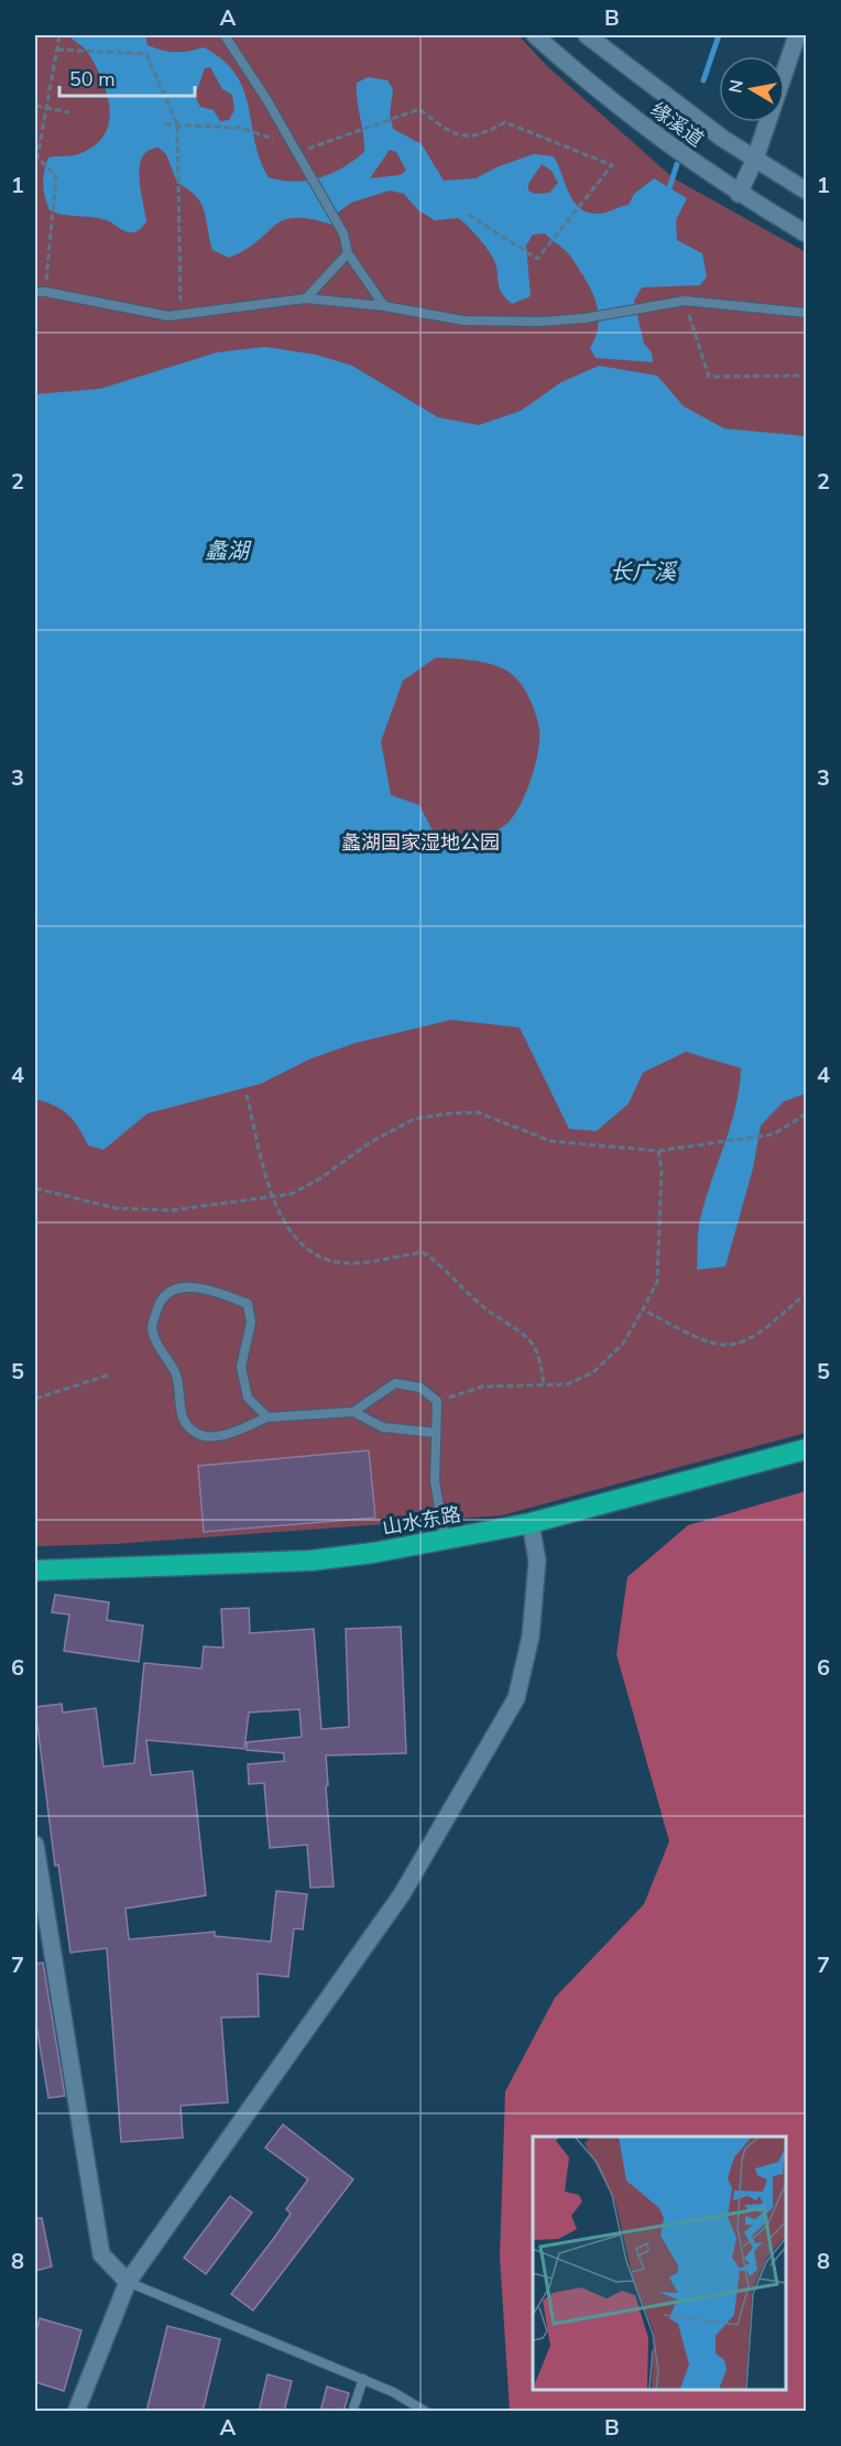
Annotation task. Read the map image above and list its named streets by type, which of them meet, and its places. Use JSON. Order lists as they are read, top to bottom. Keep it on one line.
{"streets":{"highway":["山水东路"],"street":["缘溪道"]},"water":["蠡湖","长广溪"],"parks":["蠡湖国家湿地公园"],"scale_bar":"50 m","north":"left","grid":{"columns":["A","B"],"rows":["1","2","3","4","5","6","7","8"]}}
